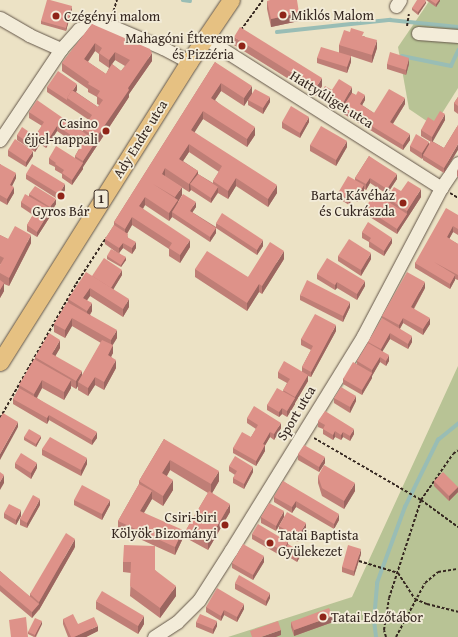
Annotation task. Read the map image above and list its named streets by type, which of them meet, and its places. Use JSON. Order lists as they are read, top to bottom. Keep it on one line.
{"streets":{"main road":["Ady Endre utca","1"],"street":["Hattyúliget utca","Sport utca"]},"crossings":[["Hattyúliget utca","Ady Endre utca"],["Hattyúliget utca","Sport utca"]],"places":["Miklós Malom","Czégényi malom","Mahagóni Étterem és Pizzéria","Casino éjjel-nappali","Gyros Bár","Barta Kávéház és Cukrászda","Csiri-biri Kölyök Bizományi","Tatai Baptista Gyülekezet","Tatai Edzőtábor"]}
